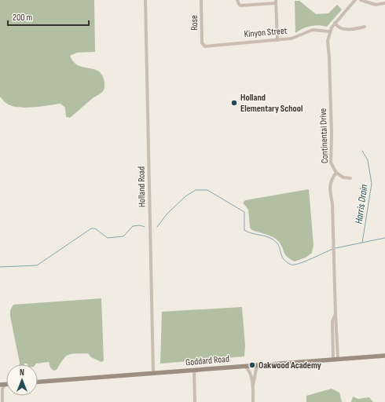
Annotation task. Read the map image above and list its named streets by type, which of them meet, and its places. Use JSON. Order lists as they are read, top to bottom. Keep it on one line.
{"streets":{"main road":["Goddard Road"],"street":["Rose","Kinyon Street","Continental Drive","Holland Road"]},"crossings":[["Rose","Kinyon Street"],["Kinyon Street","Continental Drive"],["Continental Drive","Goddard Road"],["Holland Road","Goddard Road"]],"water":["Harris Drain"],"places":["Holland Elementary School","Oakwood Academy"],"scale_bar":"200 m","north":"top"}
